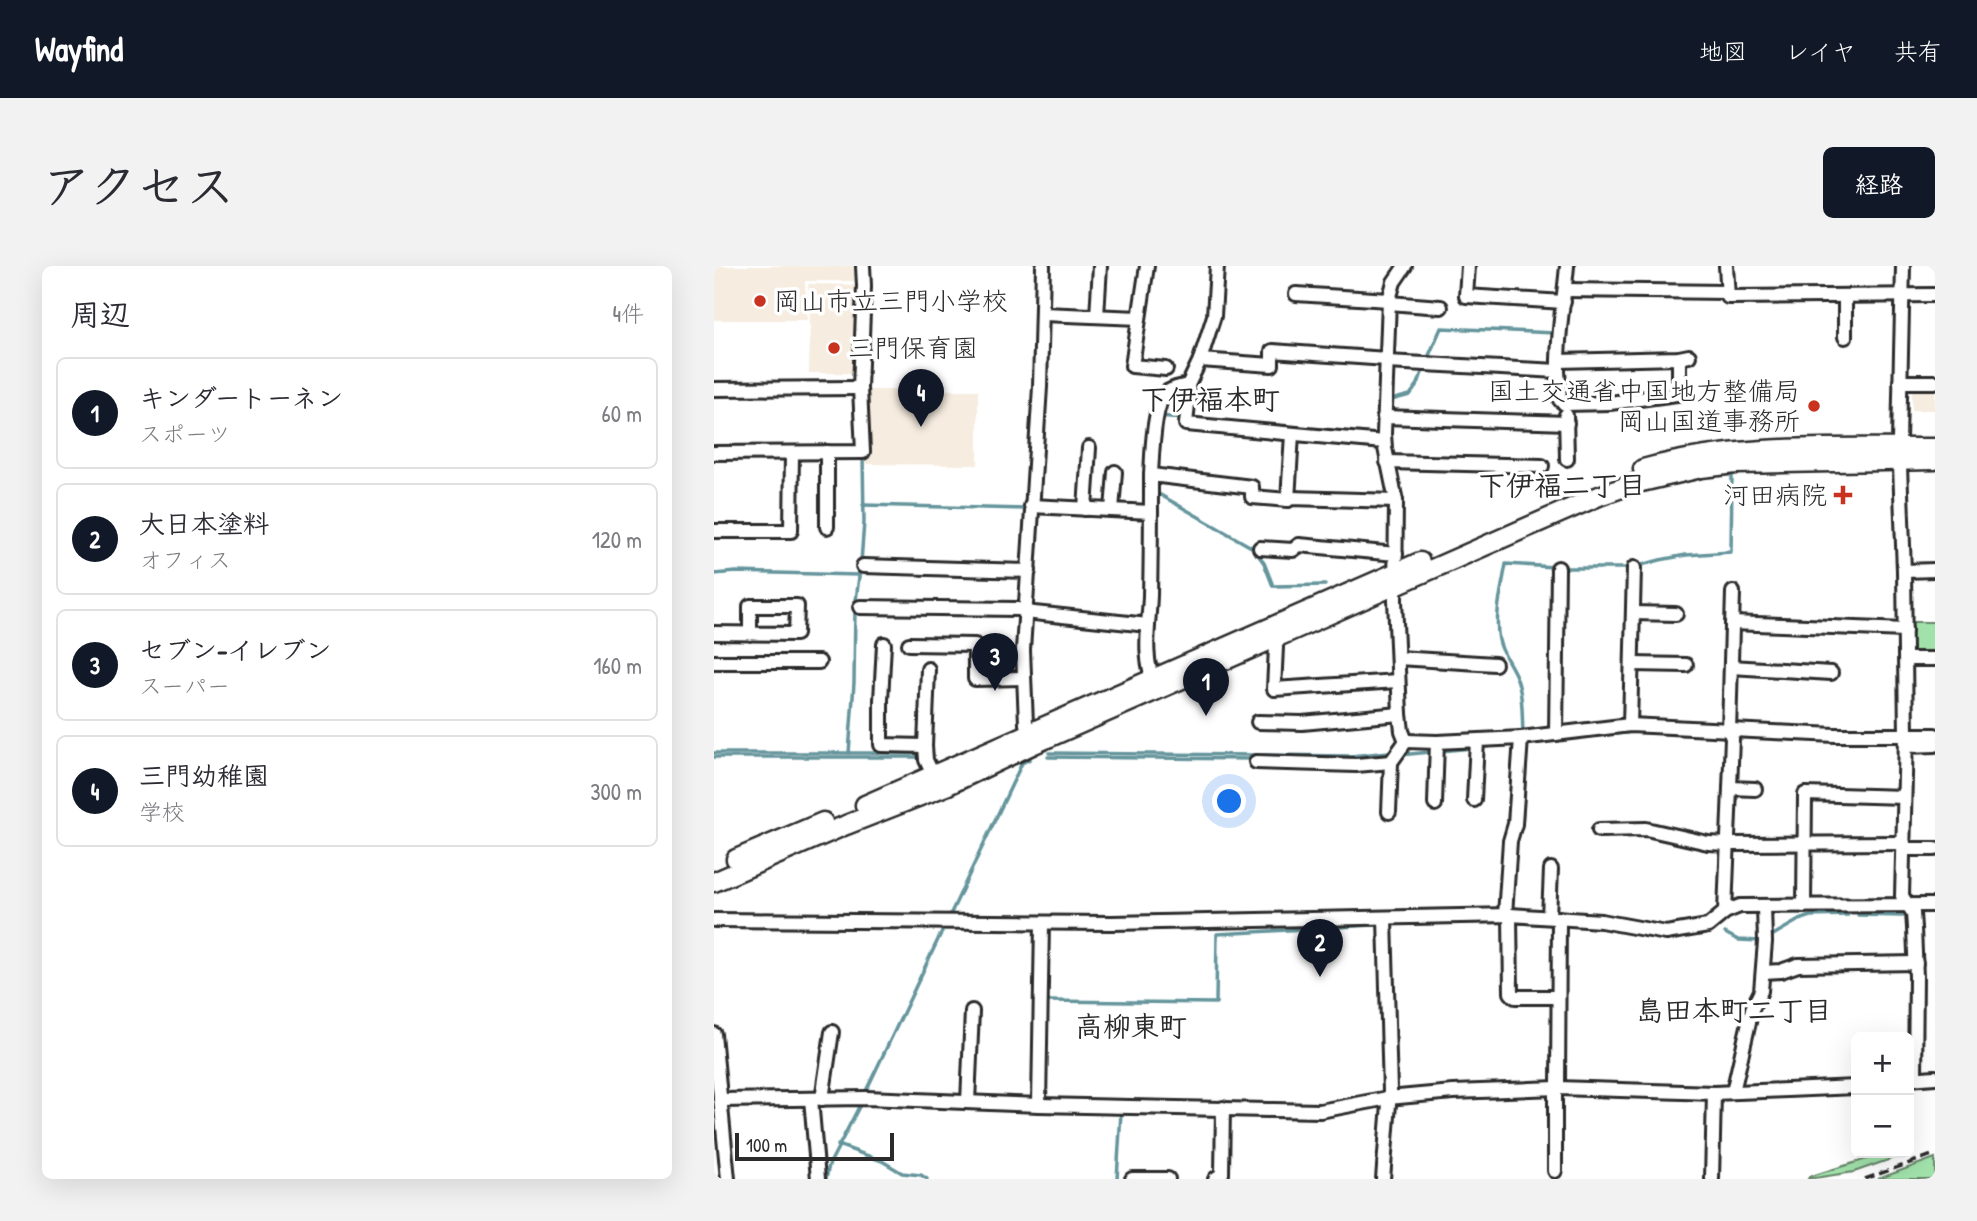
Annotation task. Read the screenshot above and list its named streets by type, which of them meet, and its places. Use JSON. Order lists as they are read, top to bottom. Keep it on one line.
{"districts":["下伊福本町","下伊福二丁目","島田本町二丁目","高柳東町"],"places":{"other":["岡山市立三門小学校","三門保育園","国土交通省中国地方整備局 岡山国道事務所"],"health":["河田病院"]},"scale_bar":"100 m","page":{"header":"Wayfind","nav":["地図","レイヤ","共有"],"title":"アクセス","buttons":"経路","heading":["周辺","4件"],"list":[{"mark":"1","name":"キンダートーネン","note":"スポーツ","value":"60 m"},{"mark":"2","name":"大日本塗料","note":"オフィス","value":"120 m"},{"mark":"3","name":"セブン-イレブン","note":"スーパー","value":"160 m"},{"mark":"4","name":"三門幼稚園","note":"学校","value":"300 m"}],"pins":["4","3","1","2"],"map_buttons":["+","−"],"scale":"100 m"}}
